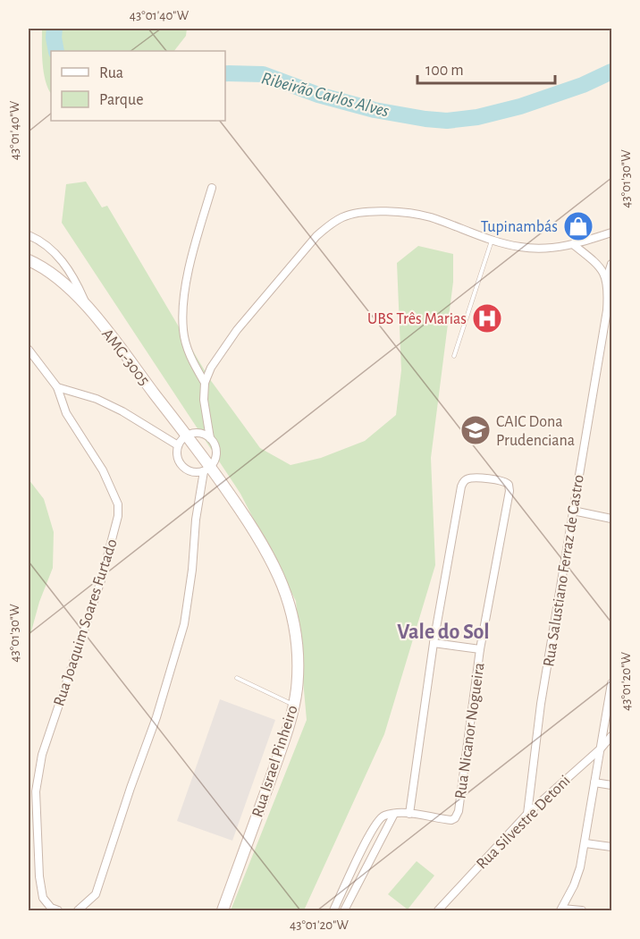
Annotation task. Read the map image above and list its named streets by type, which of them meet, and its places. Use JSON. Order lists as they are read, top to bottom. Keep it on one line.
{"streets":{"main road":["AMG-3005","Rua Israel Pinheiro"],"street":["Rua Salustiano Ferraz de Castro","Rua Joaquim Soares Furtado","Rua Nicanor Nogueira","Rua Silvestre Detoni"]},"crossings":[["AMG-3005","Rua Israel Pinheiro"],["Rua Salustiano Ferraz de Castro","Rua Silvestre Detoni"]],"districts":["Vale do Sol"],"water":["Ribeirão Carlos Alves"],"places":{"shop":["Tupinambás"],"hospital":["UBS Três Marias"],"school or university":["CAIC Dona Prudenciana"]},"legend":["Rua","Parque"],"scale_bar":"100 m","coordinates":["43°01'40\"W","43°01'30\"W","43°01'20\"W"]}
